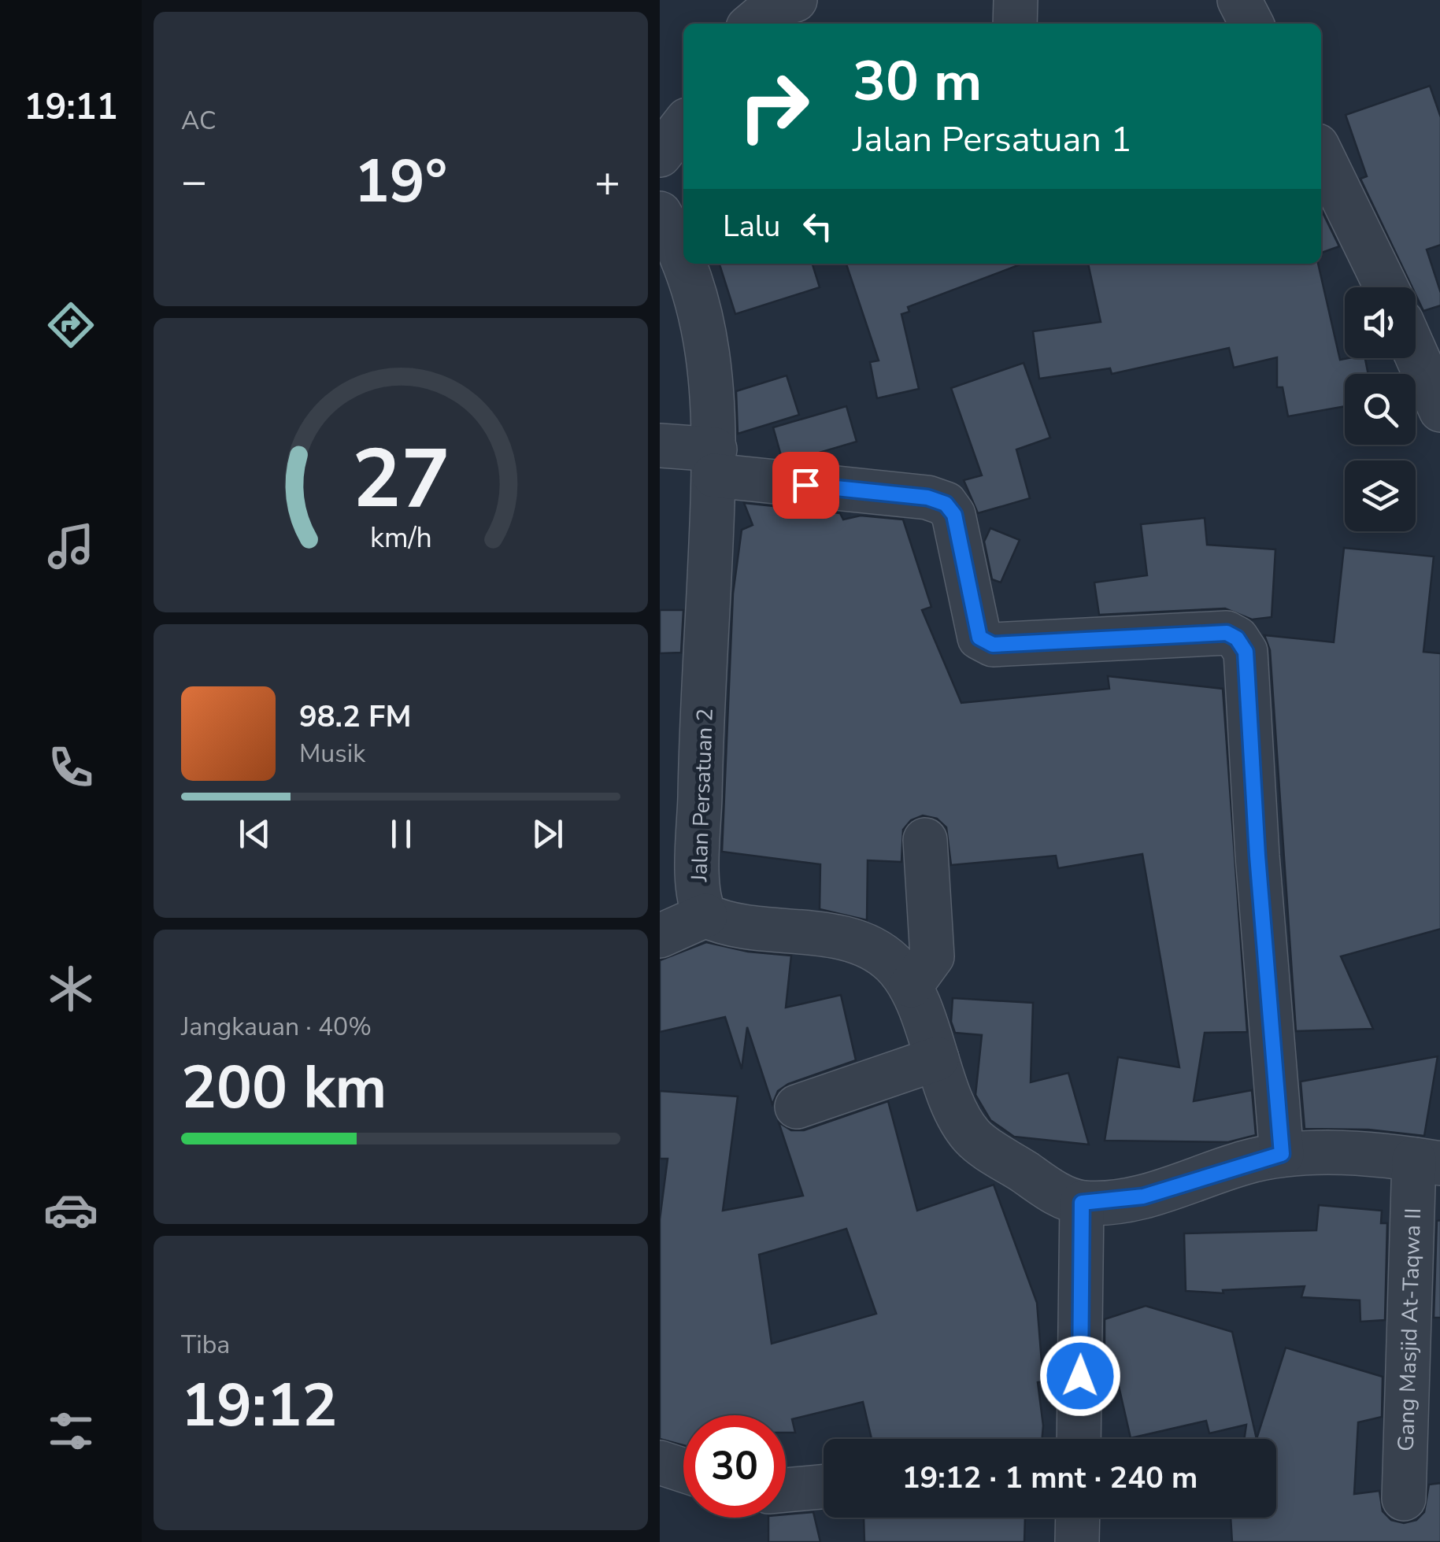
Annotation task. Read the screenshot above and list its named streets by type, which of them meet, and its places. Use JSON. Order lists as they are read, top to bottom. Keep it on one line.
{"streets":{"street":["Jalan Persatuan 2","Gang Masjid At-Taqwa II"]},"page":{"tabs":"19:11","tile":["AC",["Jangkauan · 40%","200 km"],["Tiba","19:12"]],"turn":["30 m","Jalan Persatuan 1"],"heat":["−","19°","+"],"then":"Lalu","song":["98.2 FM","Musik"],"limit":"30","trip":"19:12 · 1 mnt · 240 m","gauge":["27","km/h"]}}
